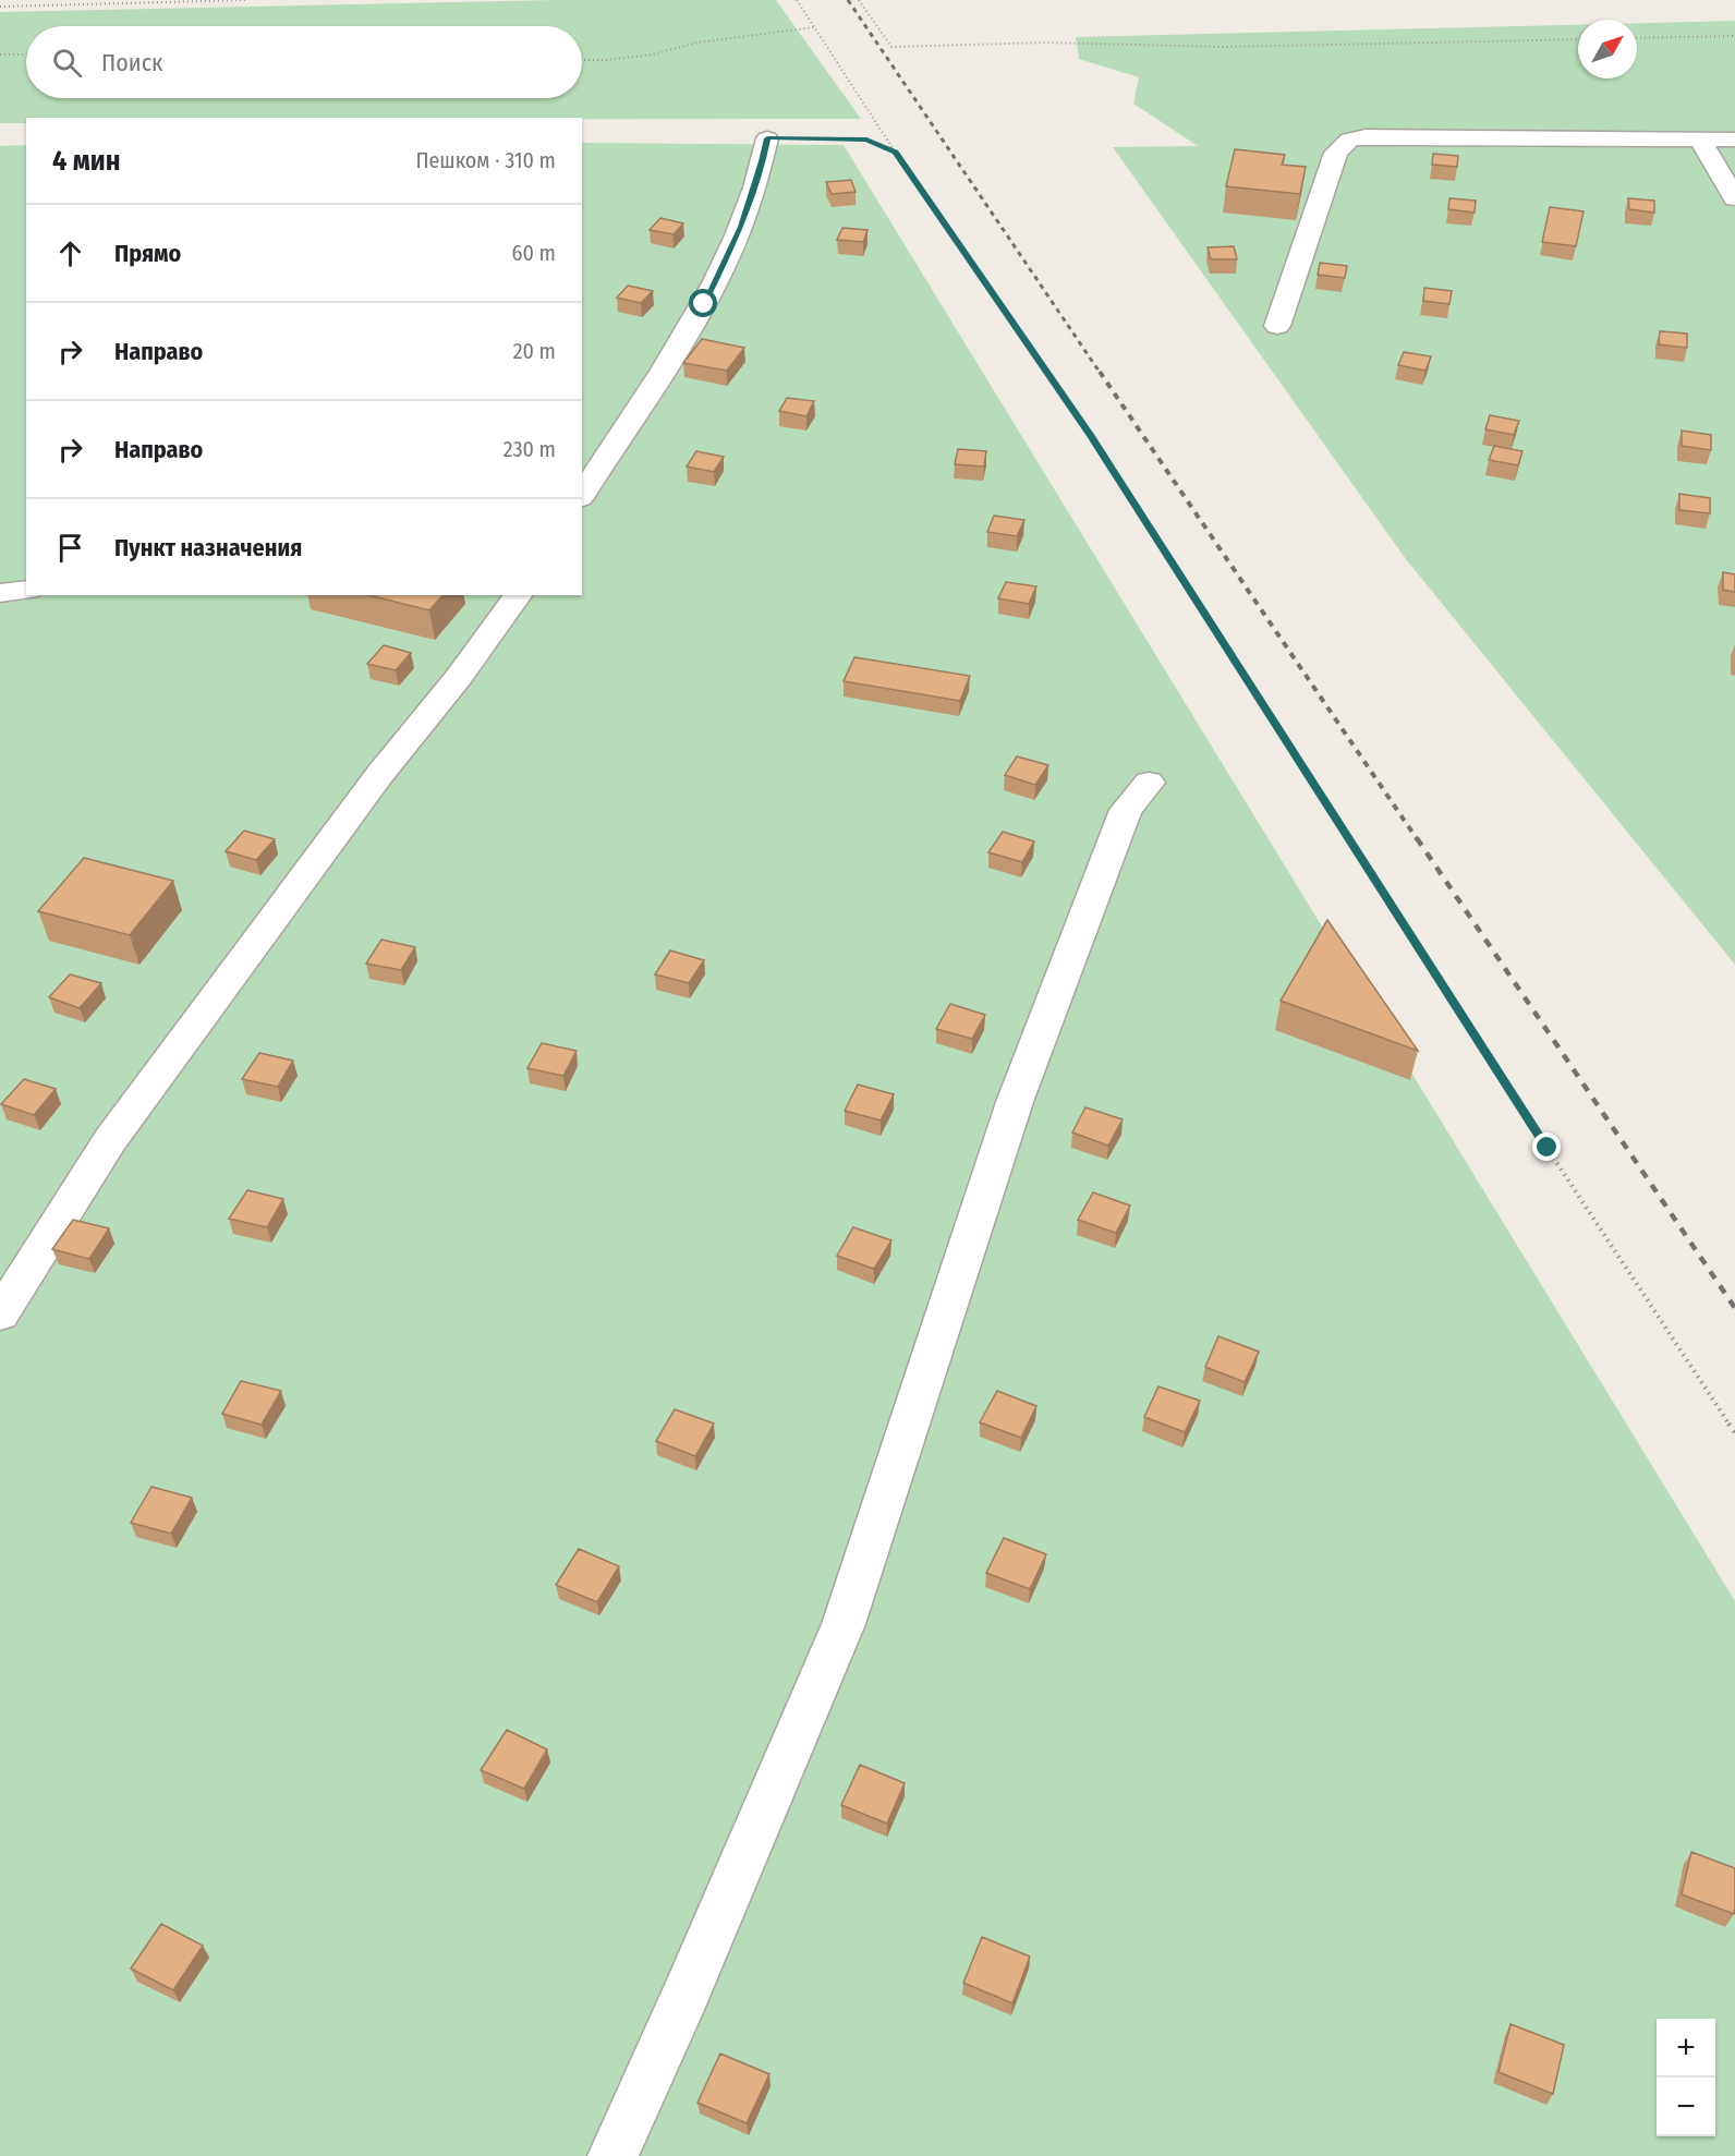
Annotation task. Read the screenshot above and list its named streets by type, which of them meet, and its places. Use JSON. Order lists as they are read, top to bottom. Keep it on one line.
{"north":"top right","page":{"search":"Поиск","heading":["4 мин","Пешком · 310 m"],"list":[["Прямо","60 m"],["Направо","20 m"],["Направо","230 m"],"Пункт назначения"],"map_buttons":["+","−"]}}
